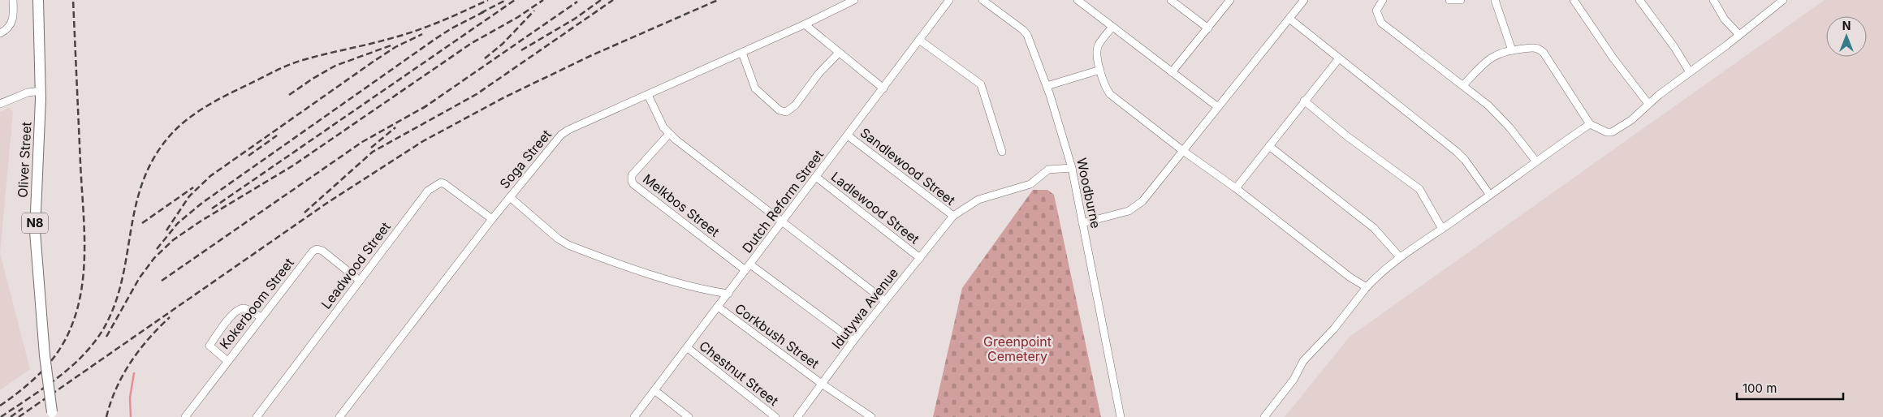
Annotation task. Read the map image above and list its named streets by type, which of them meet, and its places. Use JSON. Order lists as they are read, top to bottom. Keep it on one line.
{"streets":{"highway":["Oliver Street","N8"],"street":["Soga Street","Sandlewood Street","Woodburne","Dutch Reform Street","Melkbos Street","Ladlewood Street","Leadwood Street","Kokerboom Street","Idutywa Avenue","Corkbush Street","Chestnut Street"]},"crossings":[["Soga Street","Leadwood Street"],["Sandlewood Street","Dutch Reform Street"],["Sandlewood Street","Idutywa Avenue"],["Woodburne","Idutywa Avenue"],["Dutch Reform Street","Melkbos Street"],["Dutch Reform Street","Ladlewood Street"],["Dutch Reform Street","Corkbush Street"],["Dutch Reform Street","Chestnut Street"],["Ladlewood Street","Idutywa Avenue"],["Leadwood Street","Kokerboom Street"],["Idutywa Avenue","Corkbush Street"]],"parks":["Greenpoint Cemetery"],"scale_bar":"100 m","north":"top"}
